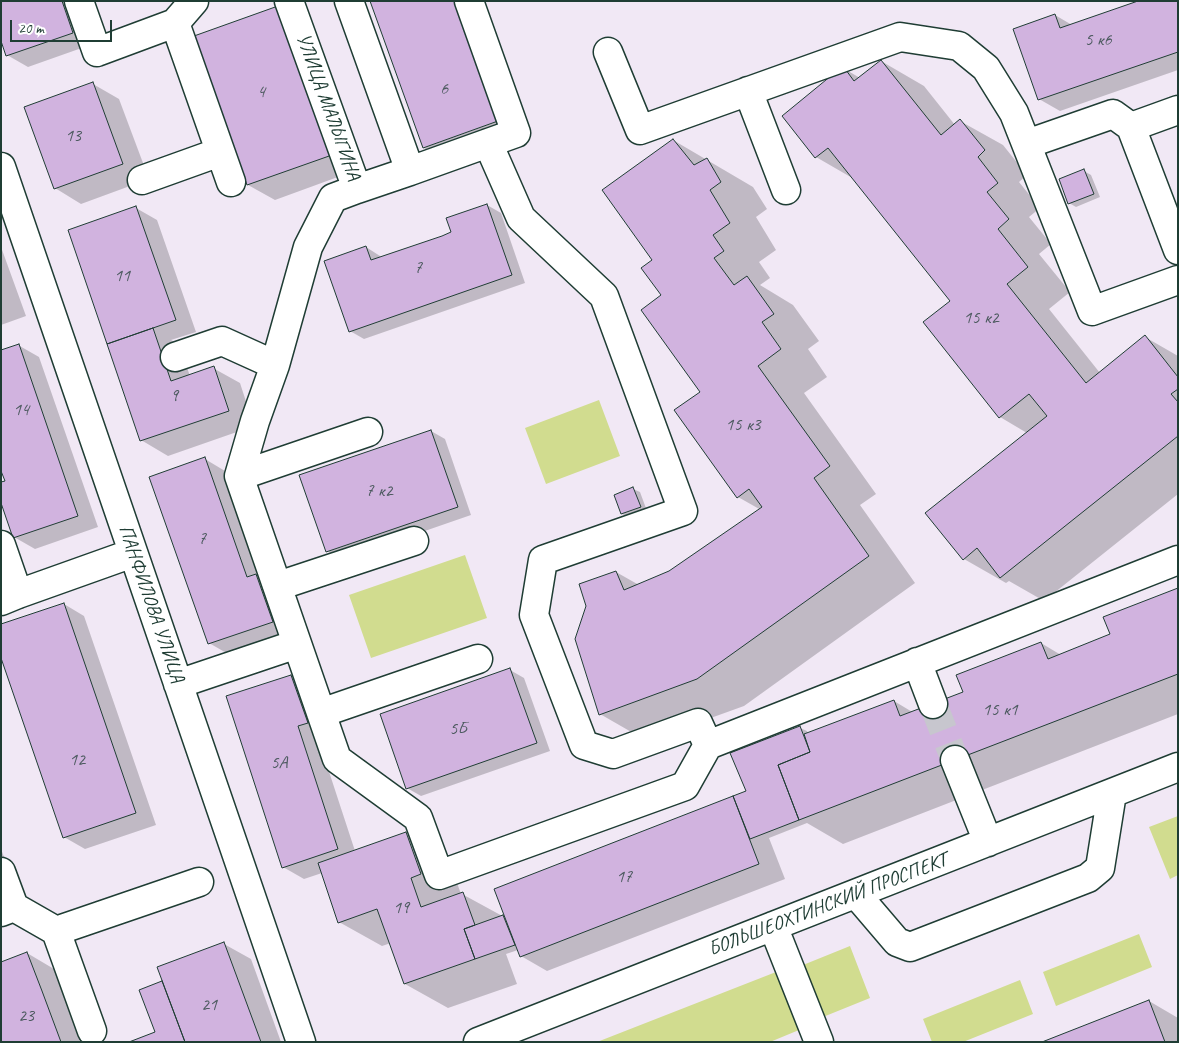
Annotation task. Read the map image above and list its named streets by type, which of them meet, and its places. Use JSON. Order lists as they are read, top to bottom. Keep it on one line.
{"streets":{"street":["УЛИЦА МАЛЫГИНА","ПАНФИЛОВА УЛИЦА","БОЛЬШЕОХТИНСКИЙ ПРОСПЕКТ"]},"house_numbers":["5 к6","6","4","13","7","11","15 к2","9","14","15 к3","7 к2","7","15 к1","5Б","12","5А","17","19","21","23"],"scale_bar":"20 m"}
